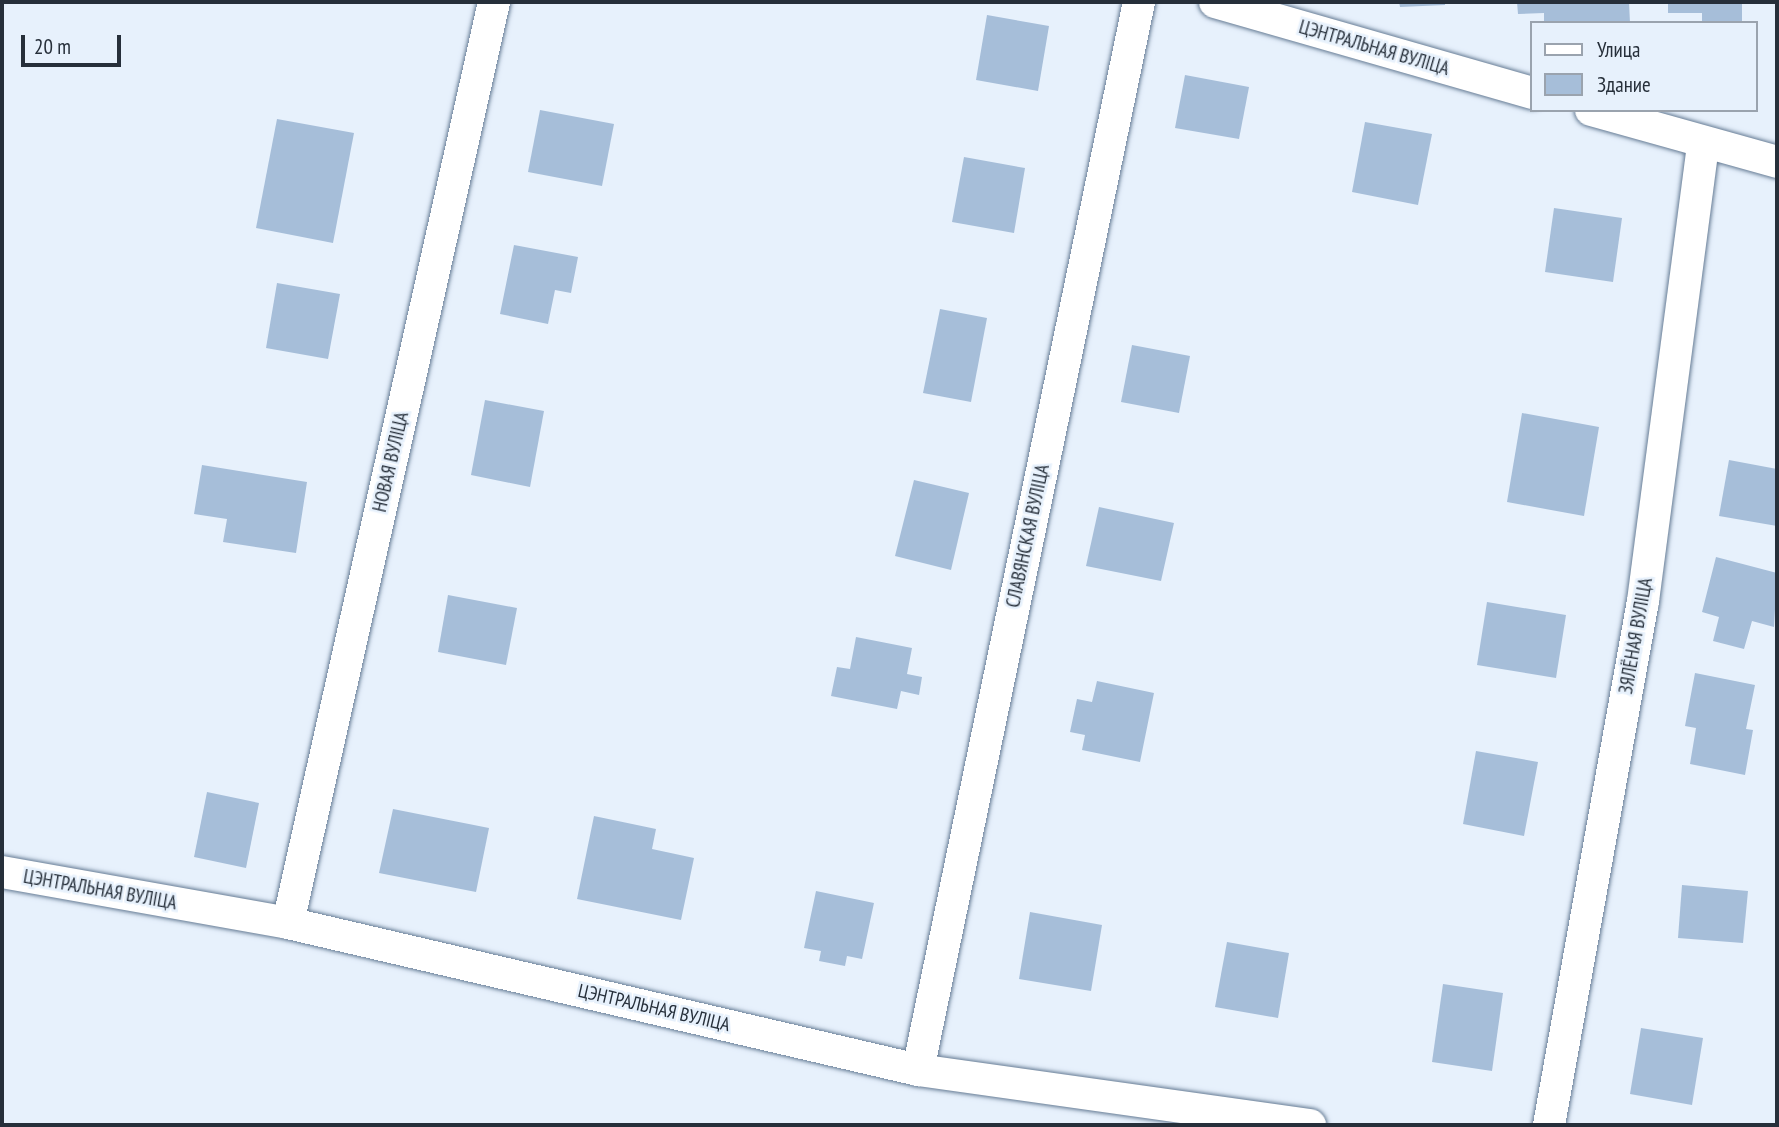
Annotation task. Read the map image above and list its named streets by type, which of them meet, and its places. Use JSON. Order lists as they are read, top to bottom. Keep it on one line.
{"streets":{"street":["ЦЭНТРАЛЬНАЯ ВУЛІЦА","НОВАЯ ВУЛІЦА","СЛАВЯНСКАЯ ВУЛІЦА","ЗЯЛЁНАЯ ВУЛІЦА"]},"crossings":[["ЦЭНТРАЛЬНАЯ ВУЛІЦА","НОВАЯ ВУЛІЦА"],["ЦЭНТРАЛЬНАЯ ВУЛІЦА","СЛАВЯНСКАЯ ВУЛІЦА"]],"legend":["Улица","Здание"],"scale_bar":"20 m"}
